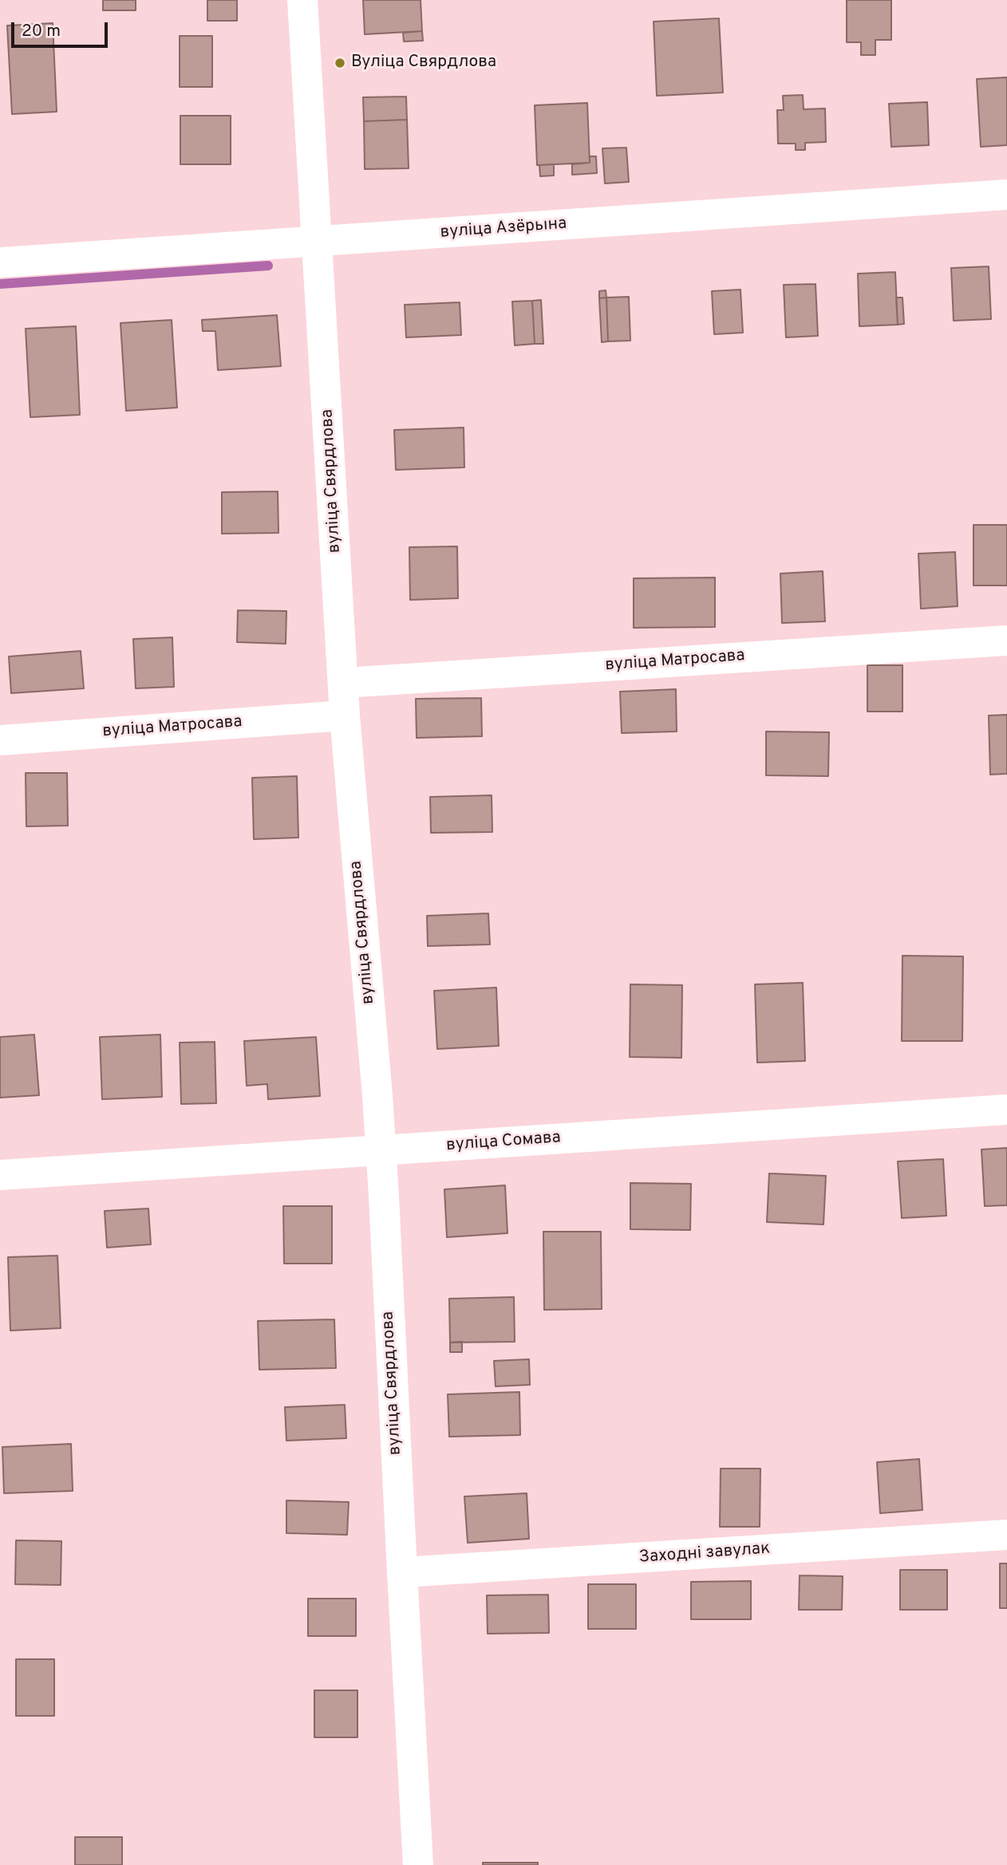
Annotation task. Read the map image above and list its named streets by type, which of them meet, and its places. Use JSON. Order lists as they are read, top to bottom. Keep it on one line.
{"streets":{"street":["вуліца Азёрына","вуліца Свярдлова","вуліца Матросава","вуліца Сомава","Заходні завулак"]},"crossings":[["вуліца Азёрына","вуліца Свярдлова"],["вуліца Свярдлова","вуліца Матросава"],["вуліца Свярдлова","вуліца Сомава"],["вуліца Свярдлова","Заходні завулак"]],"places":["Вуліца Свярдлова"],"scale_bar":"20 m"}
